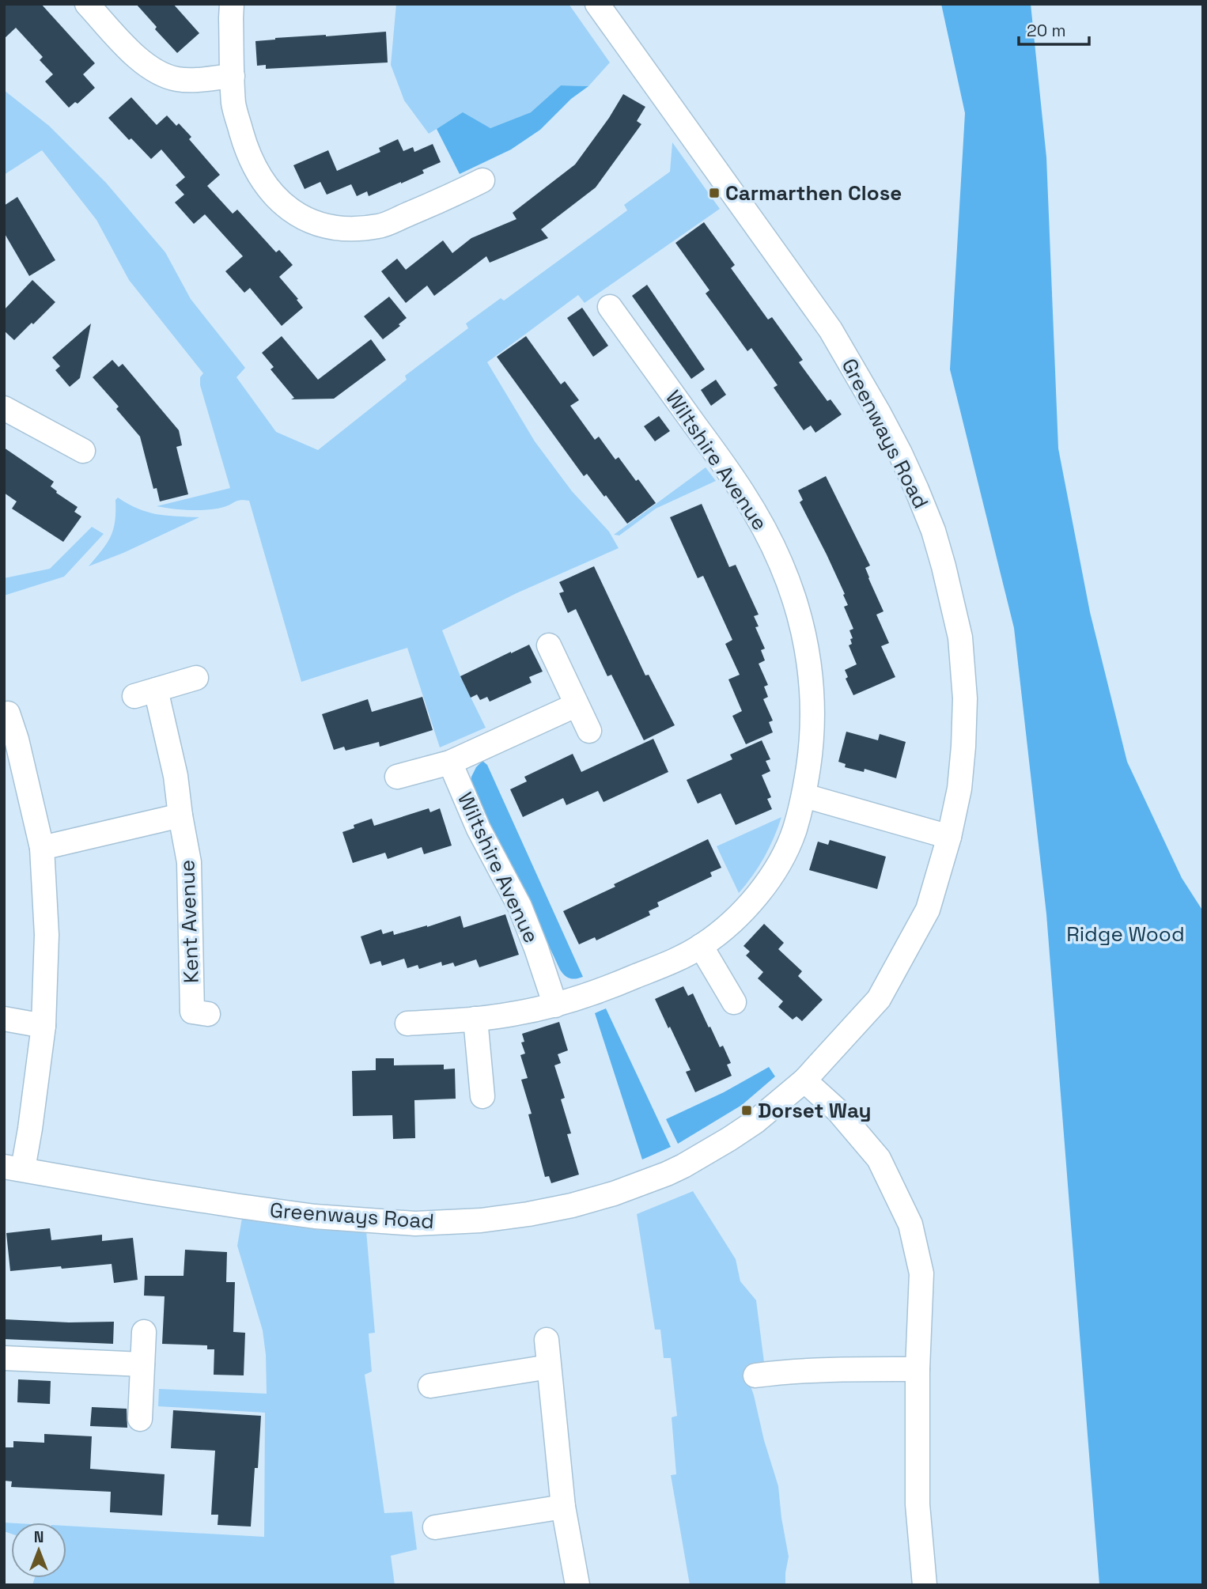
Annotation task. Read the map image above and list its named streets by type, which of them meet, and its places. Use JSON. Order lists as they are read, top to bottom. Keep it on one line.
{"streets":{"street":["Greenways Road","Wiltshire Avenue","Kent Avenue"]},"parks":["Ridge Wood"],"places":{"transit":["Carmarthen Close","Dorset Way"]},"scale_bar":"20 m","north":"top"}
